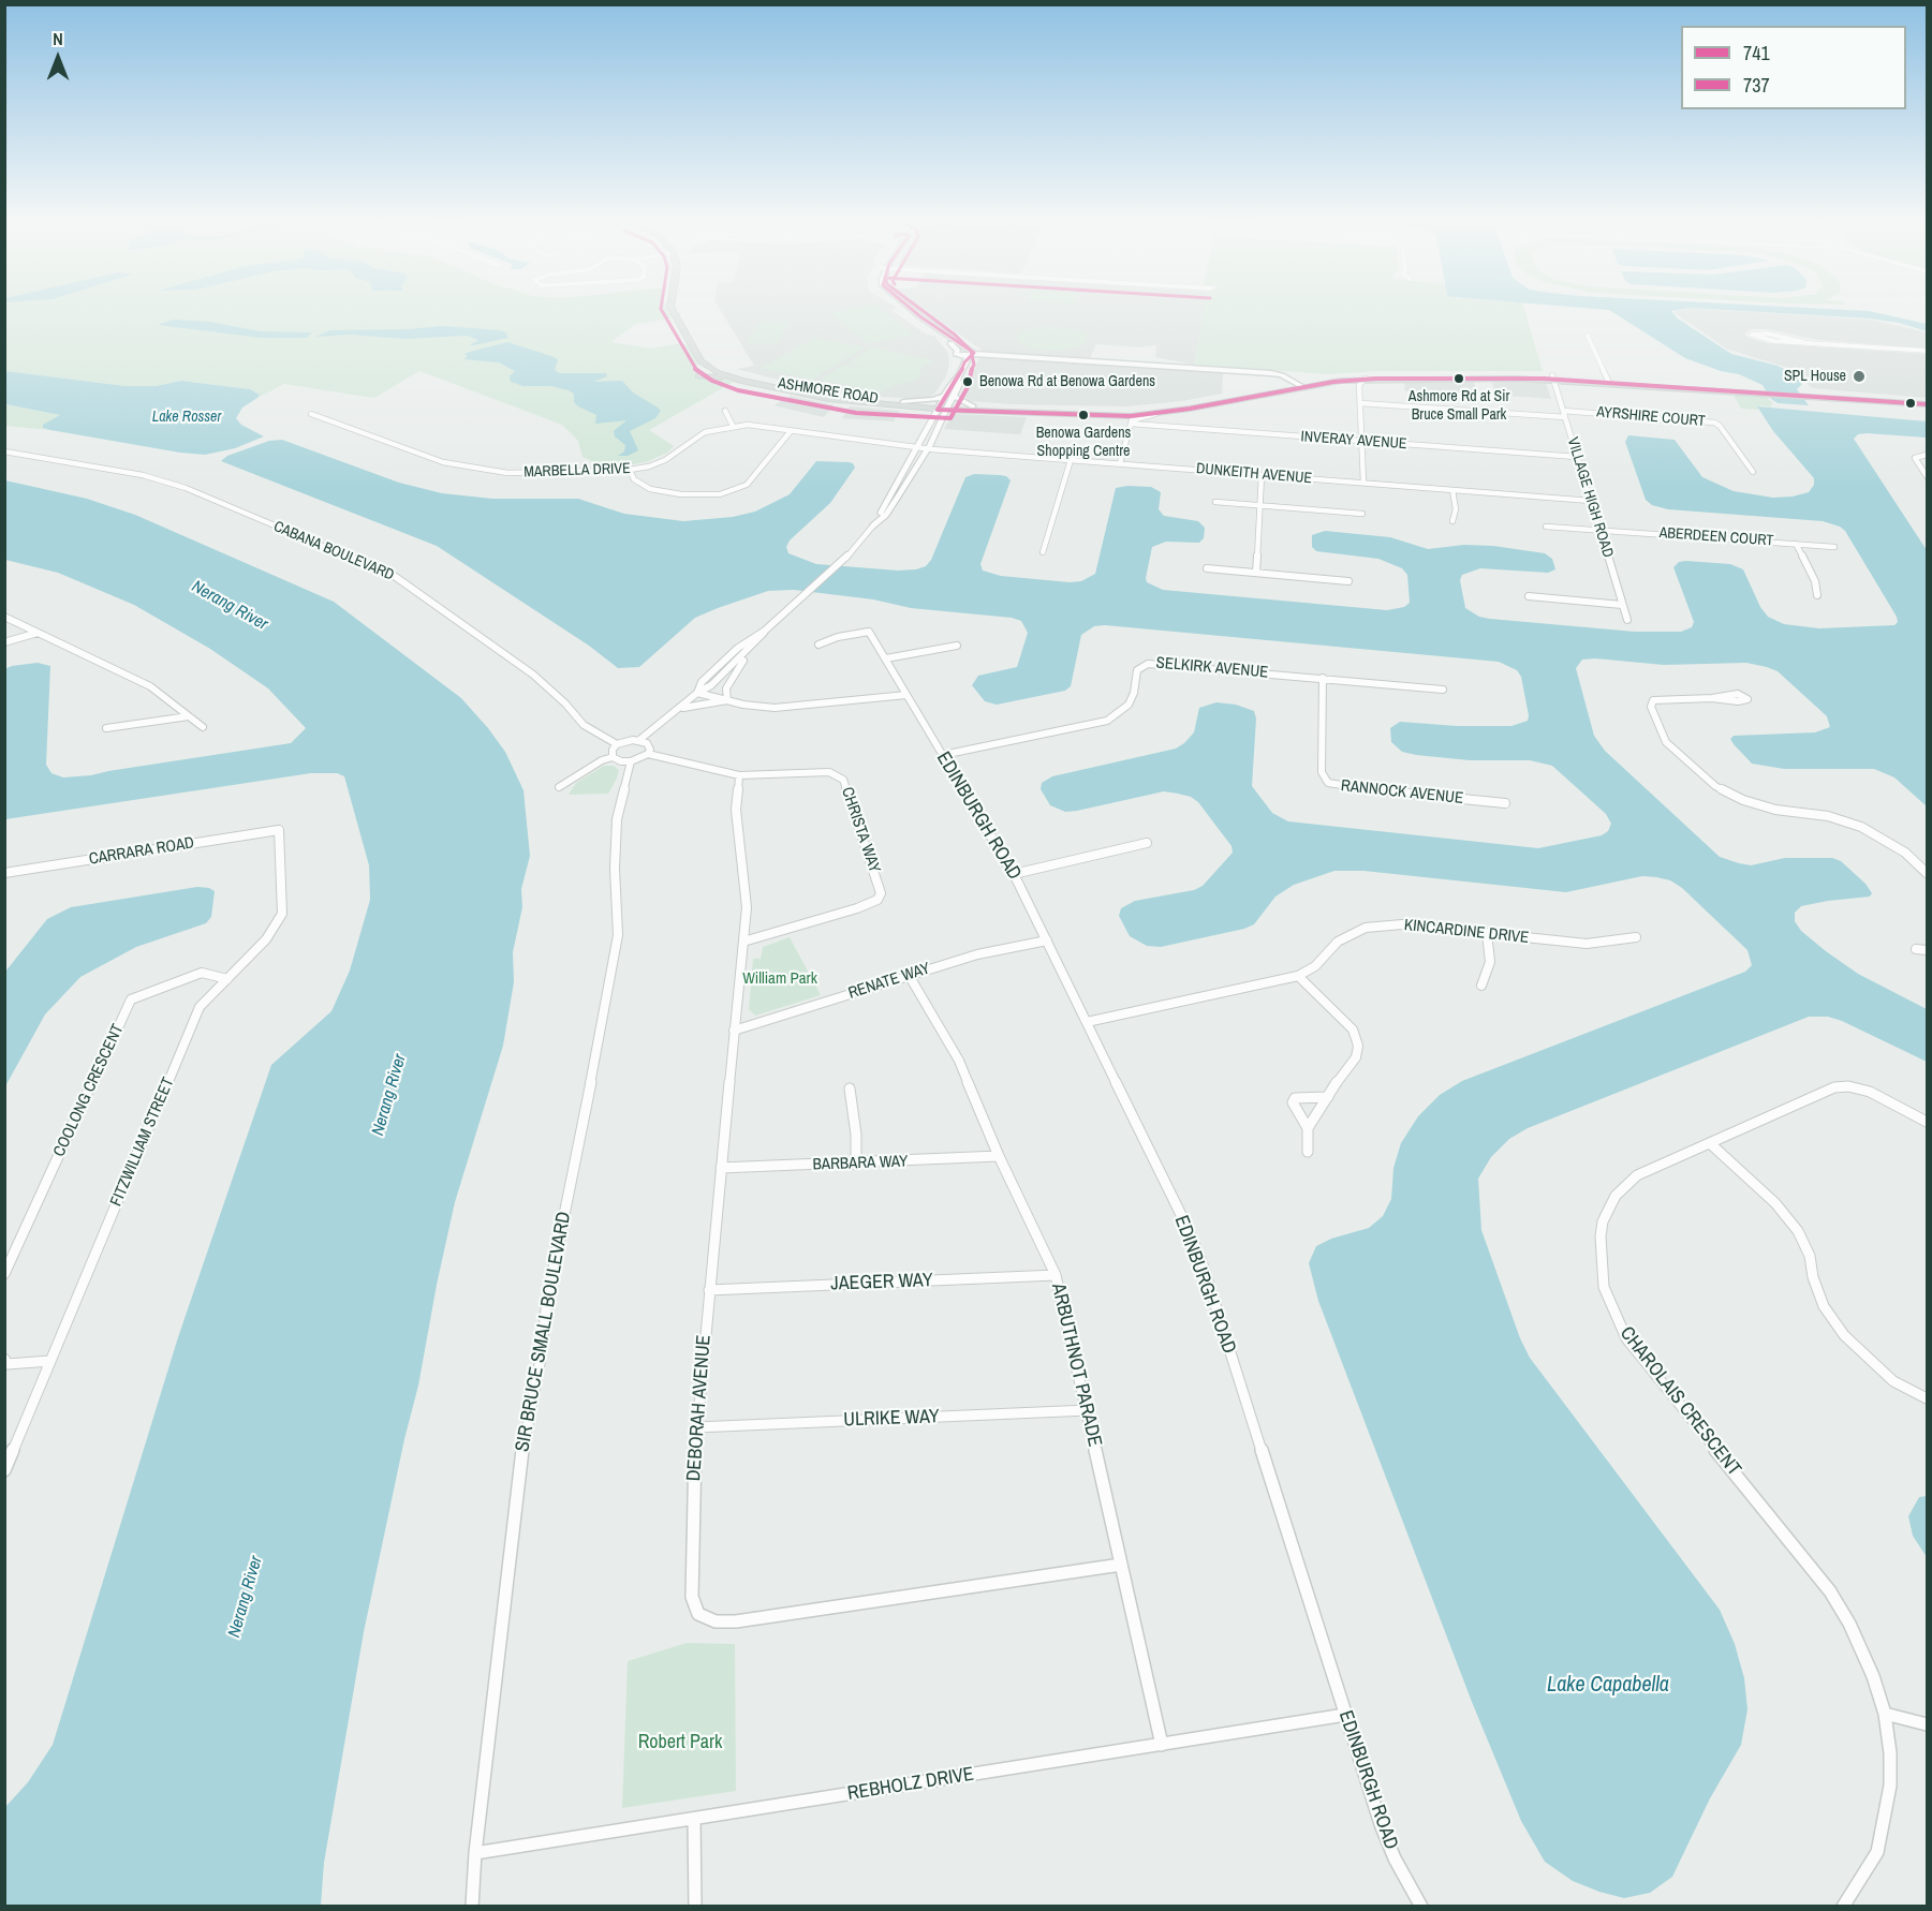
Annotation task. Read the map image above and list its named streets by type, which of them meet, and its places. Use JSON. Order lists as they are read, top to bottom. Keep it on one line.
{"streets":{"main road":["ASHMORE ROAD"],"street":["AYRSHIRE COURT","INVERAY AVENUE","MARBELLA DRIVE","DUNKEITH AVENUE","VILLAGE HIGH ROAD","ABERDEEN COURT","CABANA BOULEVARD","SELKIRK AVENUE","RANNOCK AVENUE","EDINBURGH ROAD","CHRISTA WAY","CARRARA ROAD","KINCARDINE DRIVE","RENATE WAY","COOLONG CRESCENT","FITZWILLIAM STREET","BARBARA WAY","JAEGER WAY","SIR BRUCE SMALL BOULEVARD","ARBUTHNOT PARADE","CHAROLAIS CRESCENT","DEBORAH AVENUE","ULRIKE WAY","REBHOLZ DRIVE"]},"crossings":[["ASHMORE ROAD","INVERAY AVENUE"],["ASHMORE ROAD","VILLAGE HIGH ROAD"],["AYRSHIRE COURT","VILLAGE HIGH ROAD"],["INVERAY AVENUE","VILLAGE HIGH ROAD"],["MARBELLA DRIVE","DUNKEITH AVENUE"],["DUNKEITH AVENUE","VILLAGE HIGH ROAD"],["VILLAGE HIGH ROAD","ABERDEEN COURT"],["SELKIRK AVENUE","RANNOCK AVENUE"],["SELKIRK AVENUE","EDINBURGH ROAD"],["EDINBURGH ROAD","KINCARDINE DRIVE"],["EDINBURGH ROAD","RENATE WAY"],["EDINBURGH ROAD","REBHOLZ DRIVE"],["CHRISTA WAY","DEBORAH AVENUE"],["CARRARA ROAD","FITZWILLIAM STREET"],["RENATE WAY","ARBUTHNOT PARADE"],["RENATE WAY","DEBORAH AVENUE"],["COOLONG CRESCENT","FITZWILLIAM STREET"],["BARBARA WAY","ARBUTHNOT PARADE"],["BARBARA WAY","DEBORAH AVENUE"],["JAEGER WAY","ARBUTHNOT PARADE"],["JAEGER WAY","DEBORAH AVENUE"],["SIR BRUCE SMALL BOULEVARD","REBHOLZ DRIVE"],["ARBUTHNOT PARADE","DEBORAH AVENUE"],["ARBUTHNOT PARADE","ULRIKE WAY"],["ARBUTHNOT PARADE","REBHOLZ DRIVE"],["DEBORAH AVENUE","ULRIKE WAY"]],"water":["Lake Rosser","Nerang River","Lake Capabella"],"parks":["William Park","Robert Park"],"places":["SPL House","Ashmore Rd at Sir Bruce Small Park","Benowa Rd at Benowa Gardens","Benowa Gardens Shopping Centre"],"lines":["transit line 741","transit line 737"],"legend":["741","737"],"north":"top"}
